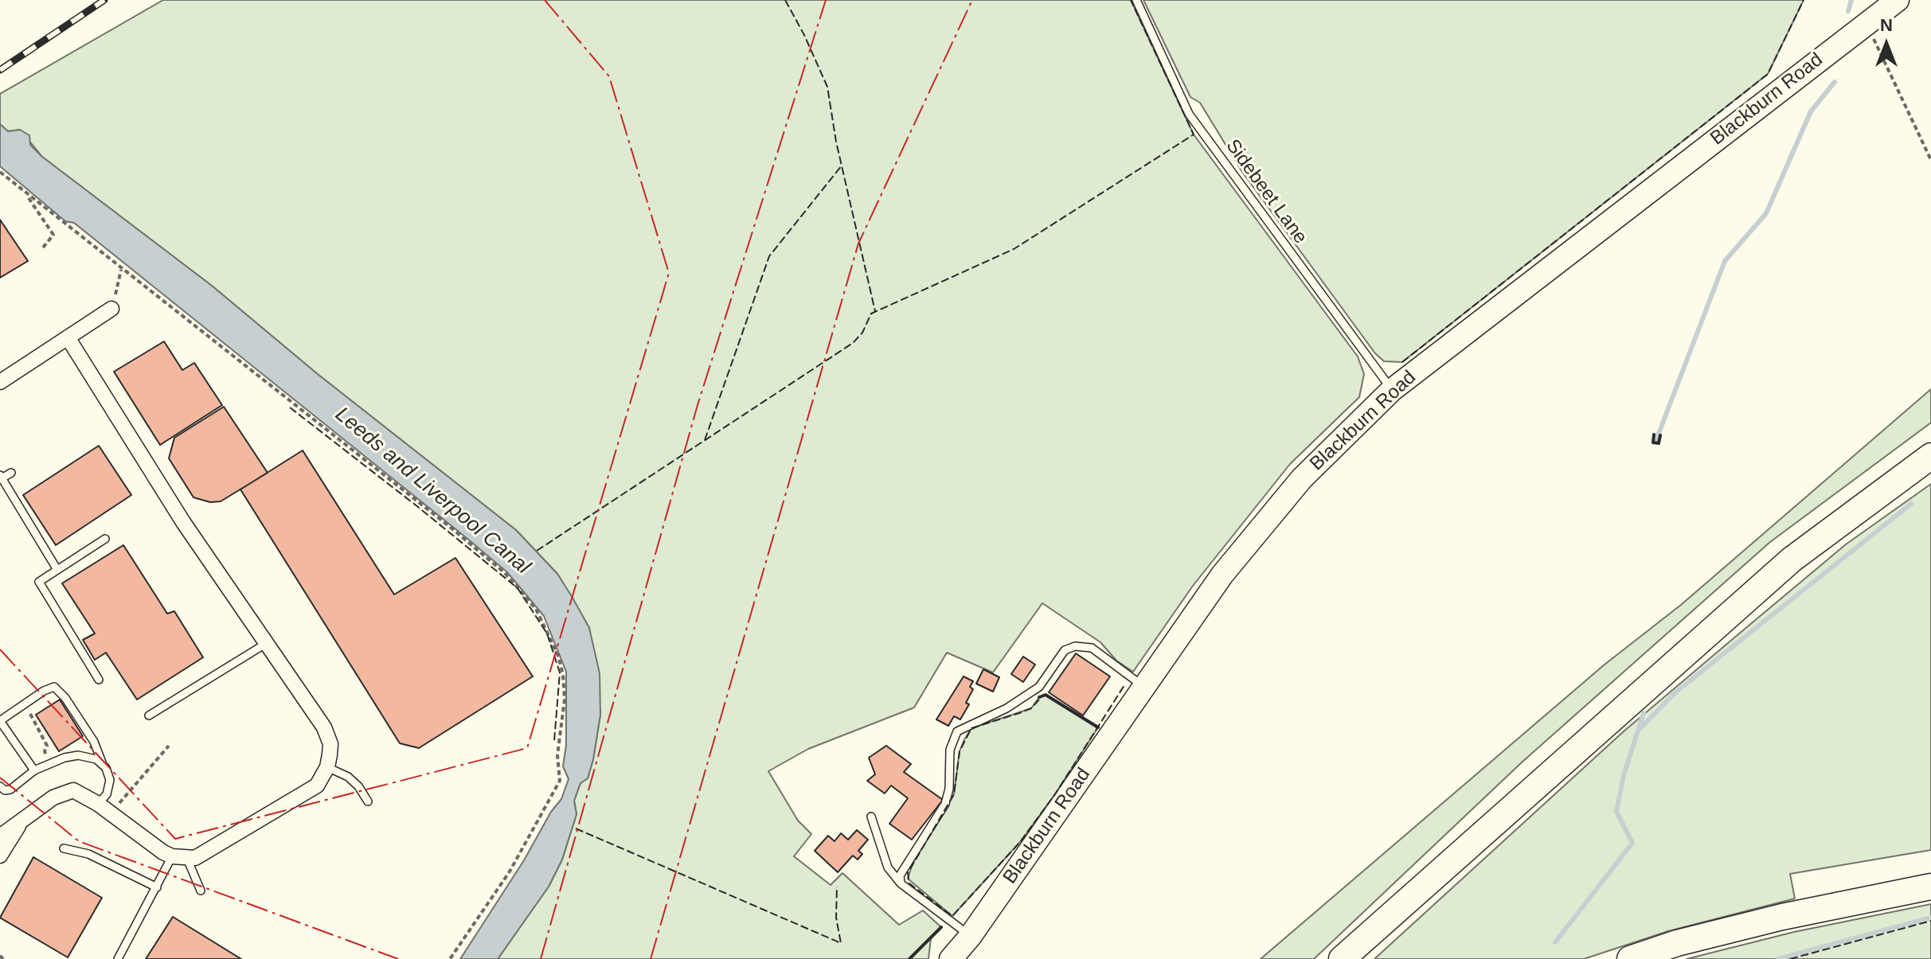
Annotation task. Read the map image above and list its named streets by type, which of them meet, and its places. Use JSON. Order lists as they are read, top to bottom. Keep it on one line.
{"streets":{"main road":["Blackburn Road"],"lane":["Sidebeet Lane"]},"crossings":[["Blackburn Road","Sidebeet Lane"]],"water":["Leeds and Liverpool Canal"],"north":"top"}
